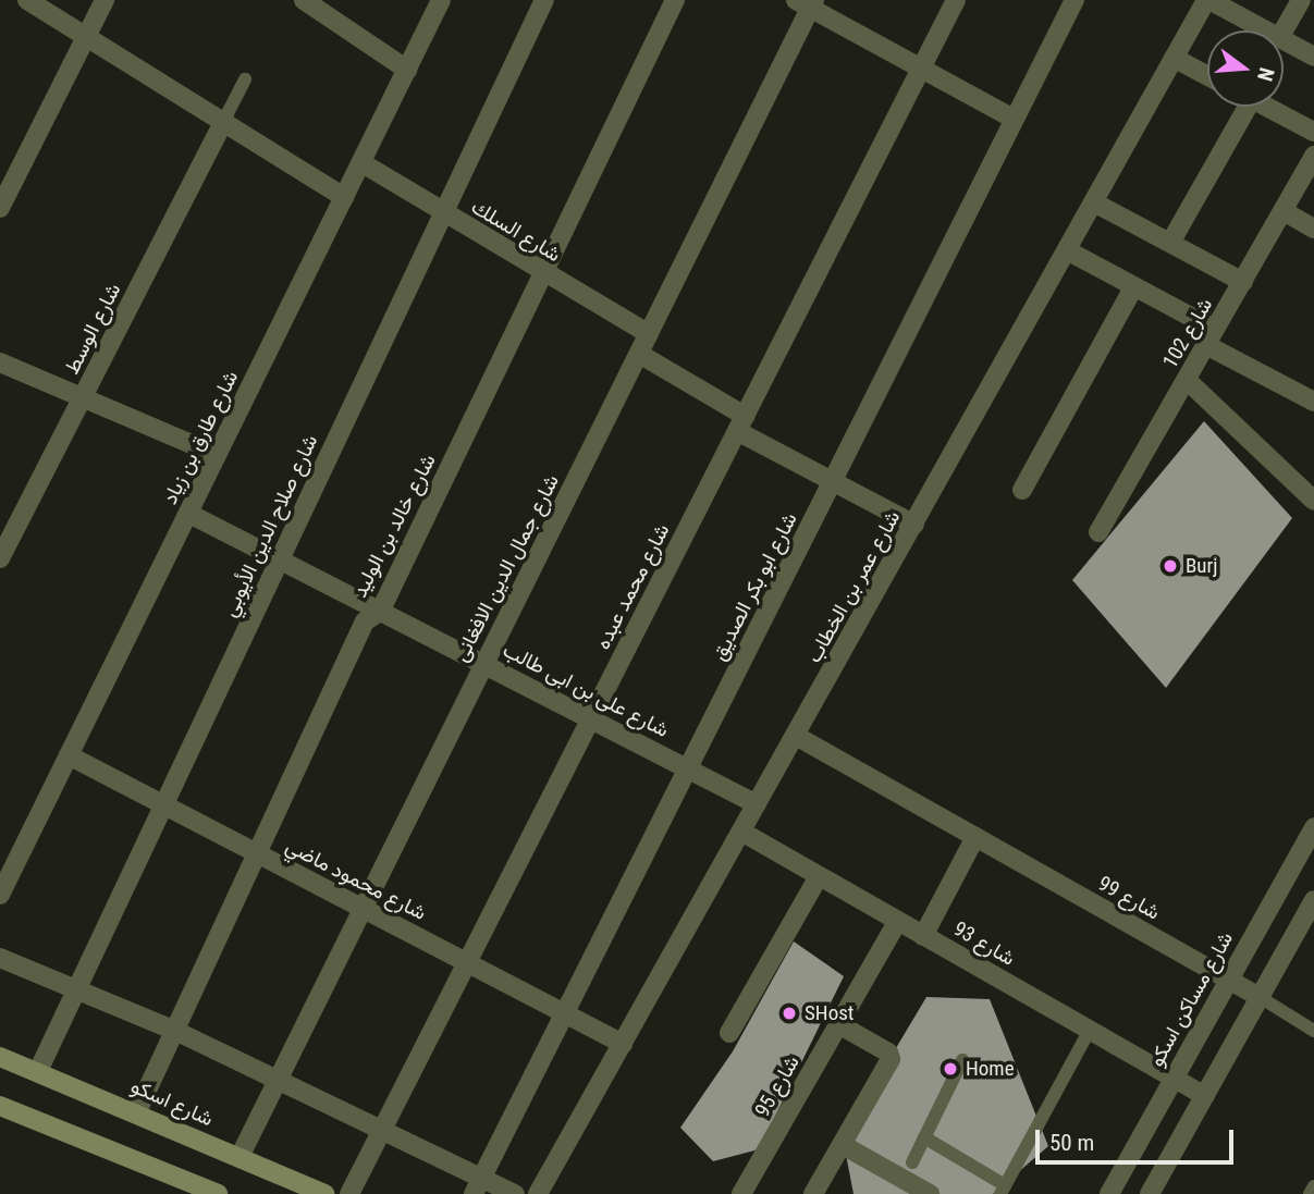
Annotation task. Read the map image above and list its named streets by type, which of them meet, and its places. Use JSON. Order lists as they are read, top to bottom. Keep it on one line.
{"streets":{"main road":["شارع اسكو"],"street":["شارع السلك","شارع الوسط","شارع 102","شارع طارق بن زياد","شارع صلاح الدين الأيوبي","شارع خالد بن الوليد","شارع جمال الدين الافغانى","شارع محمد عبده","شارع ابو بكر الصديق","شارع عمر بن الخطاب","شارع على بن ابى طالب","شارع محمود ماضي","شارع 99","شارع 93","شارع مساكن اسكو","شارع 95"]},"crossings":[["شارع السلك","شارع طارق بن زياد"],["شارع السلك","شارع صلاح الدين الأيوبي"],["شارع السلك","شارع خالد بن الوليد"],["شارع السلك","شارع جمال الدين الافغانى"],["شارع طارق بن زياد","شارع على بن ابى طالب"],["شارع طارق بن زياد","شارع محمود ماضي"],["شارع صلاح الدين الأيوبي","شارع على بن ابى طالب"],["شارع صلاح الدين الأيوبي","شارع محمود ماضي"],["شارع صلاح الدين الأيوبي","شارع اسكو"],["شارع خالد بن الوليد","شارع على بن ابى طالب"],["شارع خالد بن الوليد","شارع محمود ماضي"],["شارع خالد بن الوليد","شارع اسكو"],["شارع جمال الدين الافغانى","شارع على بن ابى طالب"],["شارع جمال الدين الافغانى","شارع محمود ماضي"],["شارع جمال الدين الافغانى","شارع اسكو"],["شارع محمد عبده","شارع على بن ابى طالب"],["شارع محمد عبده","شارع محمود ماضي"],["شارع ابو بكر الصديق","شارع على بن ابى طالب"],["شارع ابو بكر الصديق","شارع محمود ماضي"],["شارع عمر بن الخطاب","شارع على بن ابى طالب"],["شارع عمر بن الخطاب","شارع محمود ماضي"],["شارع عمر بن الخطاب","شارع 99"],["شارع عمر بن الخطاب","شارع 93"],["شارع 99","شارع مساكن اسكو"],["شارع 93","شارع مساكن اسكو"],["شارع 93","شارع 95"]],"places":["Burj","SHost","Home"],"scale_bar":"50 m","north":"right"}
